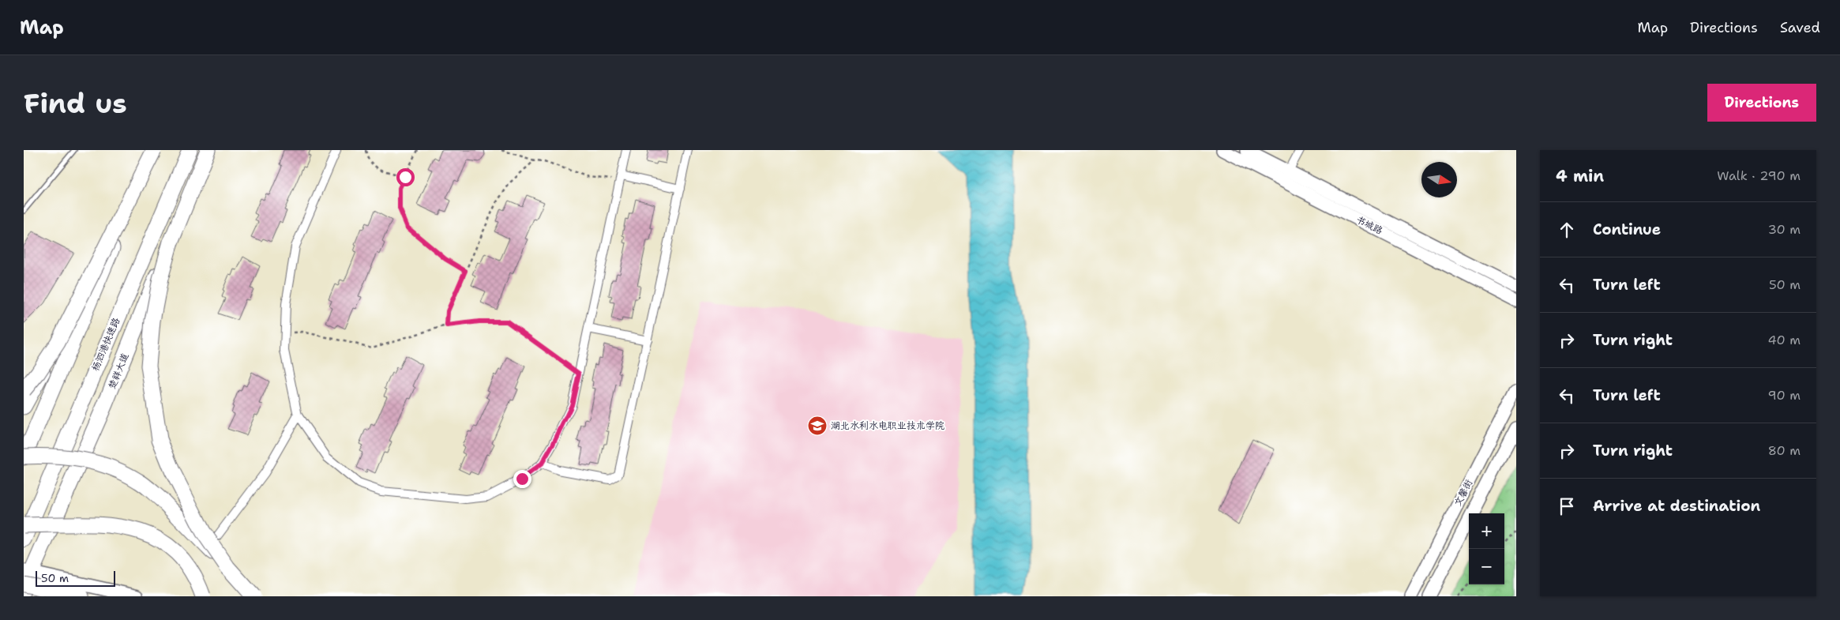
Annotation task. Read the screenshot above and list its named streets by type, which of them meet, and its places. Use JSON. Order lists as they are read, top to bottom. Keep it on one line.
{"streets":{"highway":["杨泗港快速路","楚祥大道"],"main road":["书城路","文馨街"]},"places":{"school or university":["湖北水利水电职业技术学院"]},"scale_bar":"50 m","north":"right","page":{"header":"Map","nav":["Map","Directions","Saved"],"buttons":"Directions","title":"Find us","heading":["4 min","Walk · 290 m"],"list":[["Continue","30 m"],["Turn left","50 m"],["Turn right","40 m"],["Turn left","90 m"],["Turn right","80 m"],"Arrive at destination"],"map_buttons":["+","−"],"scale":"50 m"}}
